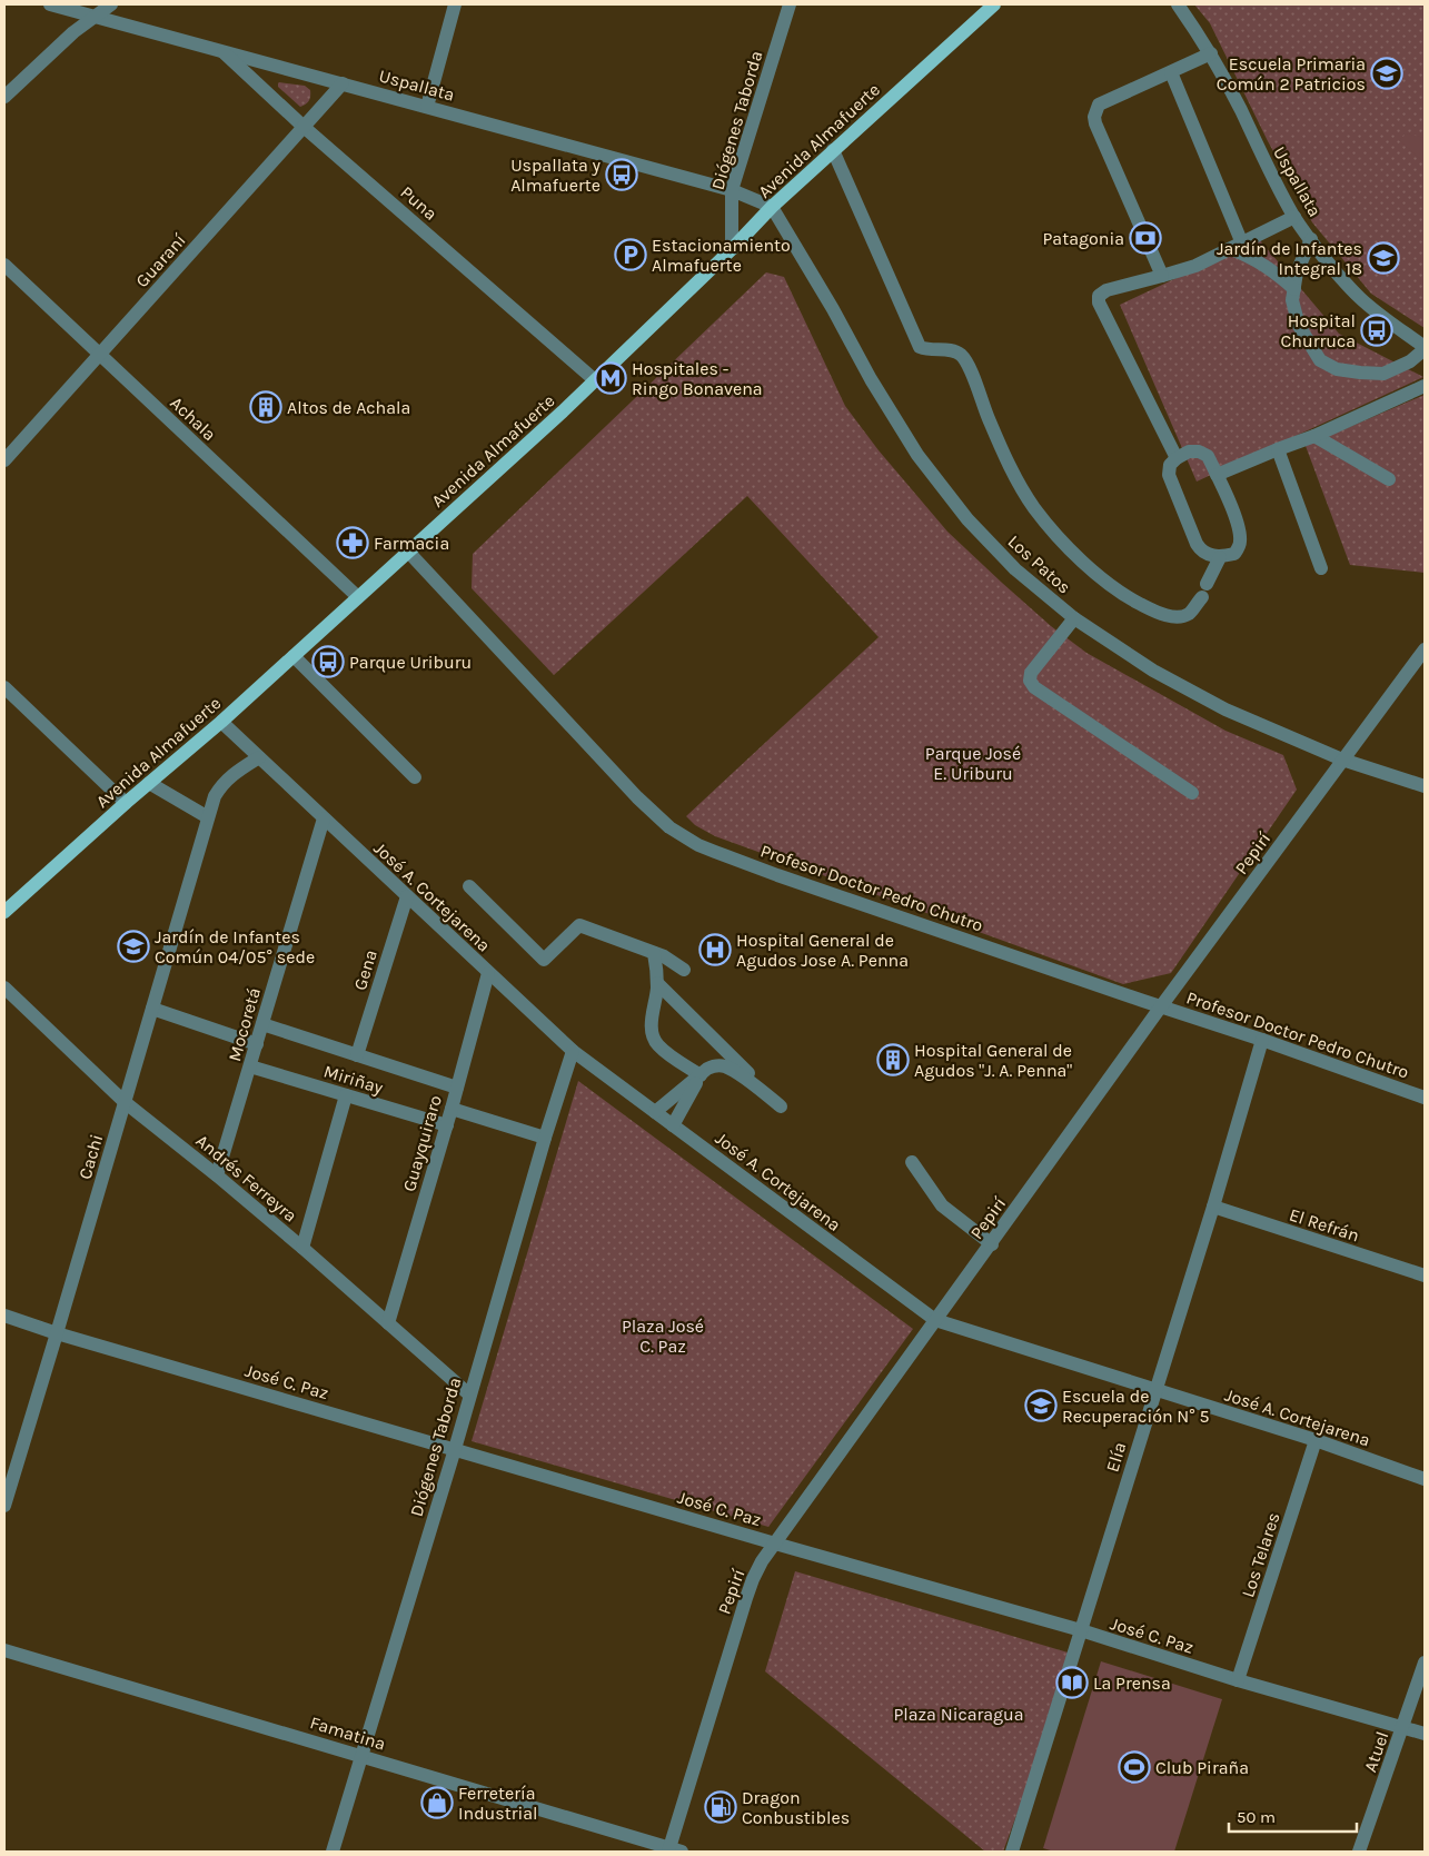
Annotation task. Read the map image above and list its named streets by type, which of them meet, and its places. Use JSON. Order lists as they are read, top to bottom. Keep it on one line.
{"streets":{"main road":["Avenida Almafuerte"],"street":["Uspallata","Diógenes Taborda","Puna","Guaraní","Achala","Los Patos","Pepirí","Profesor Doctor Pedro Chutro","José A. Cortejarena","Gena","Mocoretá","Miriñay","Guayquiraro","Cachi","Andrés Ferreyra","El Refrán","José C. Paz","Elía","Los Telares","Famatina","Atuel"]},"crossings":[["Uspallata","Diógenes Taborda"],["Uspallata","Avenida Almafuerte"],["Uspallata","Puna"],["Uspallata","Guaraní"],["Uspallata","Los Patos"],["Diógenes Taborda","Avenida Almafuerte"],["Diógenes Taborda","José A. Cortejarena"],["Diógenes Taborda","Andrés Ferreyra"],["Diógenes Taborda","José C. Paz"],["Diógenes Taborda","Famatina"],["Avenida Almafuerte","Puna"],["Avenida Almafuerte","Achala"],["Avenida Almafuerte","Los Patos"],["Avenida Almafuerte","Profesor Doctor Pedro Chutro"],["Avenida Almafuerte","José A. Cortejarena"],["Puna","Guaraní"],["Guaraní","Achala"],["Los Patos","Pepirí"],["Pepirí","Profesor Doctor Pedro Chutro"],["Pepirí","José A. Cortejarena"],["Pepirí","José C. Paz"],["Pepirí","Famatina"],["Profesor Doctor Pedro Chutro","Elía"],["José A. Cortejarena","Gena"],["José A. Cortejarena","Mocoretá"],["José A. Cortejarena","Guayquiraro"],["José A. Cortejarena","Cachi"],["José A. Cortejarena","Elía"],["José A. Cortejarena","Los Telares"],["Gena","Miriñay"],["Mocoretá","Miriñay"],["Mocoretá","Andrés Ferreyra"],["Miriñay","Guayquiraro"],["Guayquiraro","Andrés Ferreyra"],["Cachi","Andrés Ferreyra"],["Cachi","José C. Paz"],["El Refrán","Elía"],["José C. Paz","Elía"],["José C. Paz","Los Telares"],["José C. Paz","Atuel"]],"parks":["Parque José E. Uriburu","Plaza José C. Paz","Plaza Nicaragua"],"places":{"school or university":["Escuela Primaria Común 2 Patricios","Jardín de Infantes Integral 18","Jardín de Infantes Común 04/05° sede","Escuela de Recuperación N° 5"],"bus stop":["Uspallata y Almafuerte","Hospital Churruca","Parque Uriburu"],"bank":["Patagonia"],"parking":["Estacionamiento Almafuerte"],"metro station":["Hospitales - Ringo Bonavena"],"building":["Altos de Achala","Hospital General de Agudos \"J. A. Penna\""],"pharmacy":["Farmacia"],"hospital":["Hospital General de Agudos Jose A. Penna"],"library":["La Prensa"],"sports":["Club Piraña"],"shop":["Ferretería Industrial"],"fuel station":["Dragon Conbustibles"]},"scale_bar":"50 m"}
